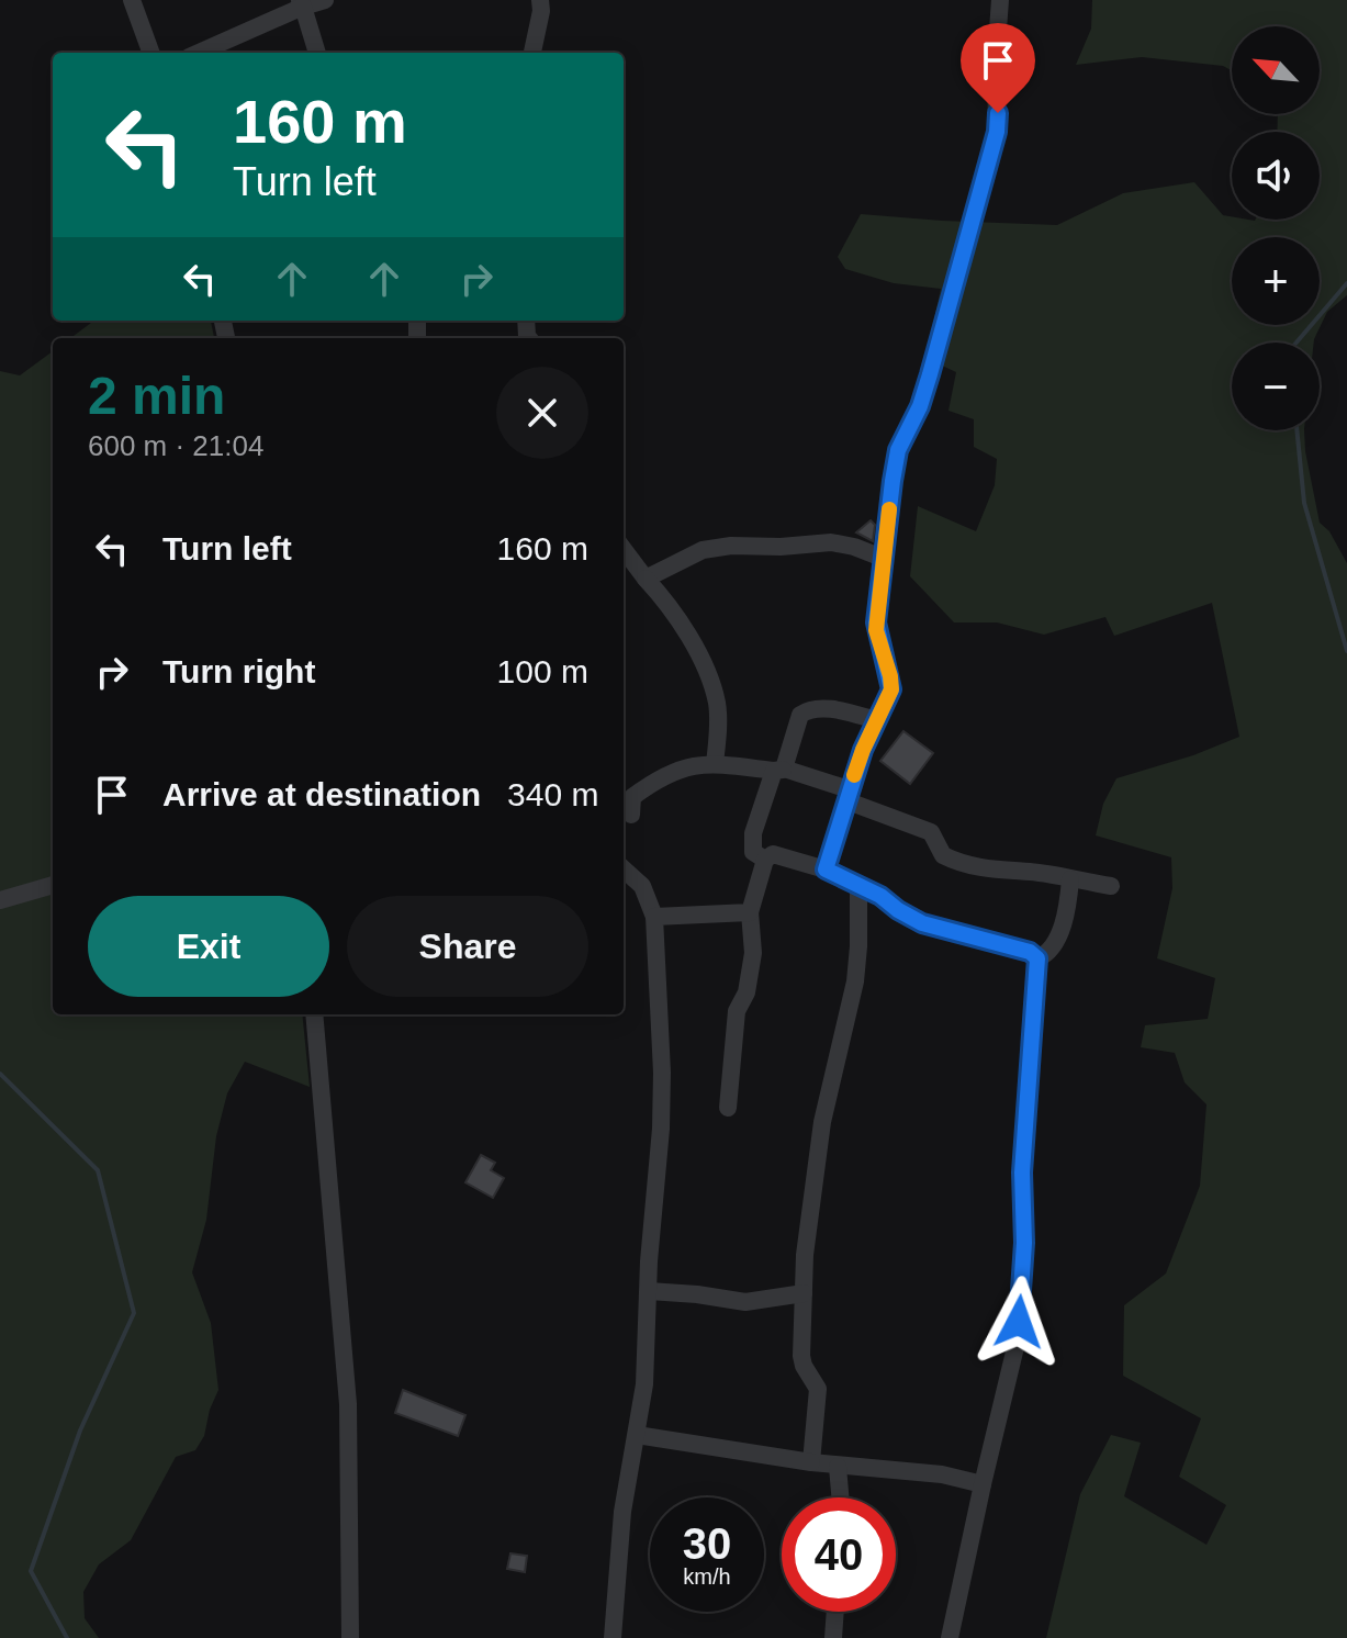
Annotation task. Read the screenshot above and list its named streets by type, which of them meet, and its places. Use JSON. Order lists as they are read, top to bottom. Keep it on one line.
{"north":"top left","page":{"map_buttons":["+","−"],"turn":["160 m","Turn left"],"heading":["2 min","600 m · 21:04"],"list":[{"name":"Turn left","value":"160 m"},{"name":"Turn right","value":"100 m"},{"name":"Arrive at destination","value":"340 m"}],"buttons":["Exit","Share"],"speed":"30 km/h","limit":"40"}}
